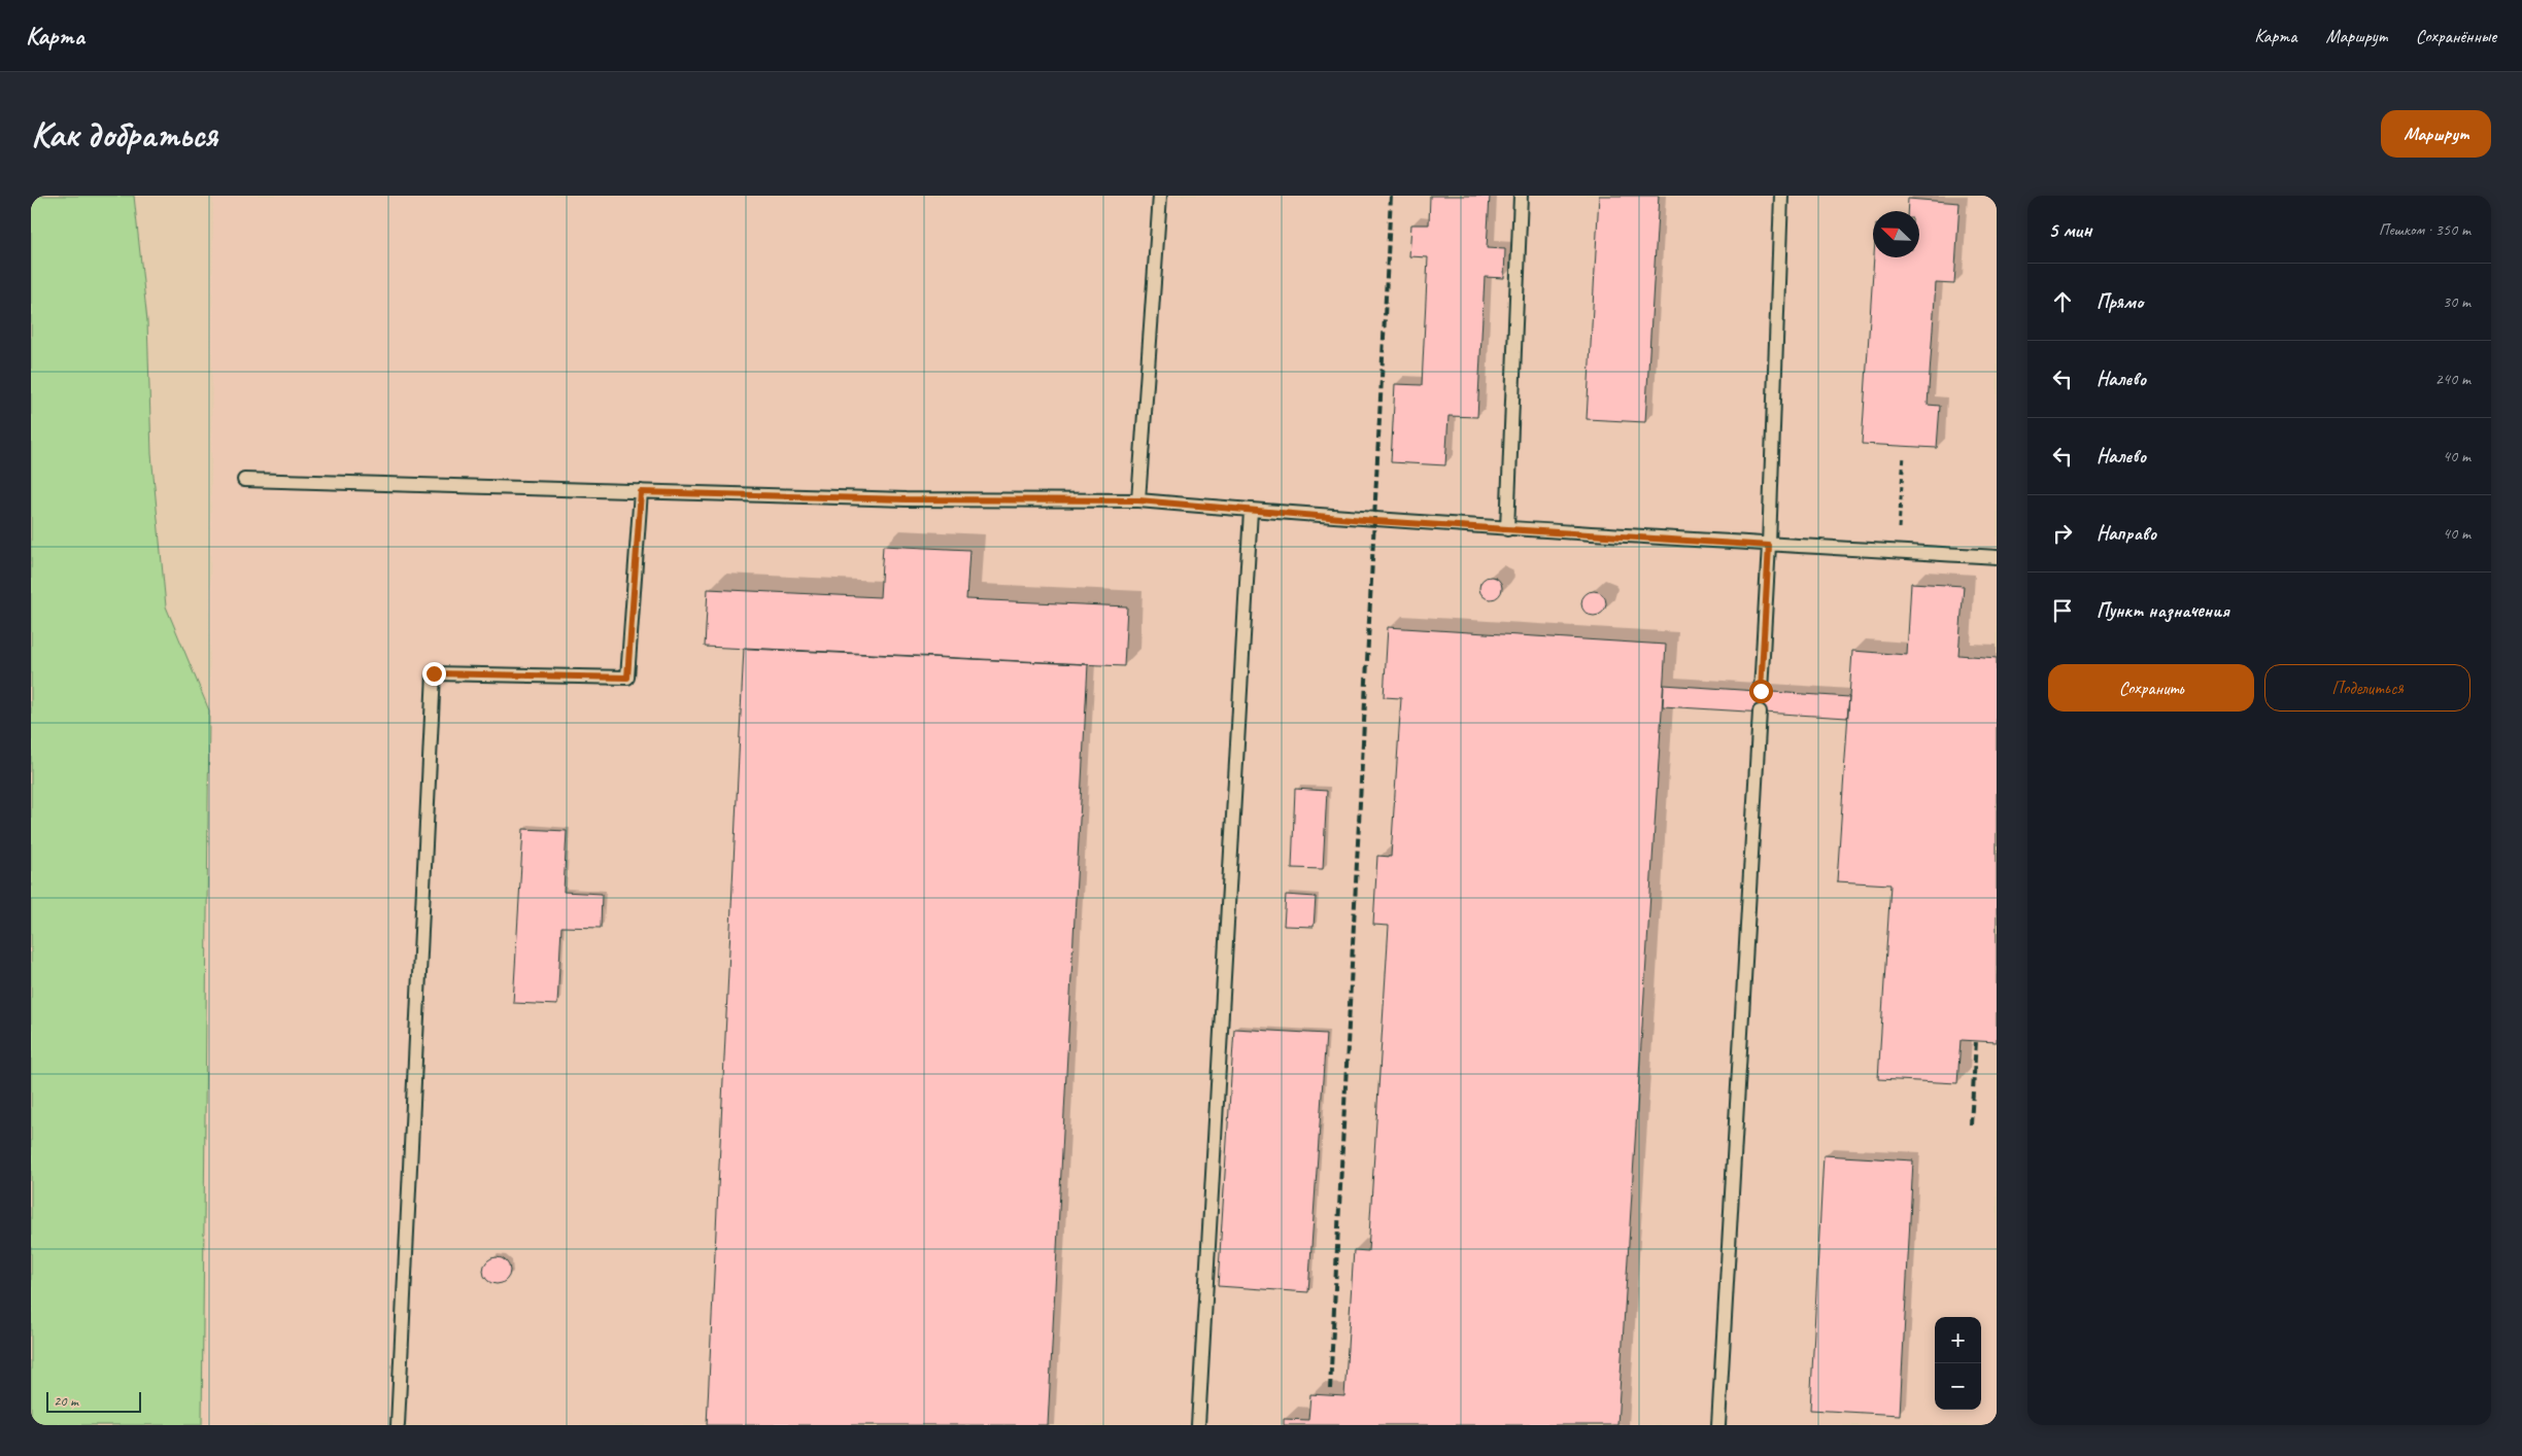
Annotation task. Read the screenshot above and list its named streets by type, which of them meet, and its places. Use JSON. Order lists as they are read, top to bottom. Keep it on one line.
{"scale_bar":"20 m","north":"top left","page":{"header":"Карта","nav":["Карта","Маршрут","Сохранённые"],"buttons":["Маршрут",["Сохранить","Поделиться"]],"title":"Как добраться","heading":["5 мин","Пешком · 350 m"],"list":[["Прямо","30 m"],["Налево","240 m"],["Налево","40 m"],["Направо","40 m"],"Пункт назначения"],"map_buttons":["+","−"],"scale":"20 m"}}
